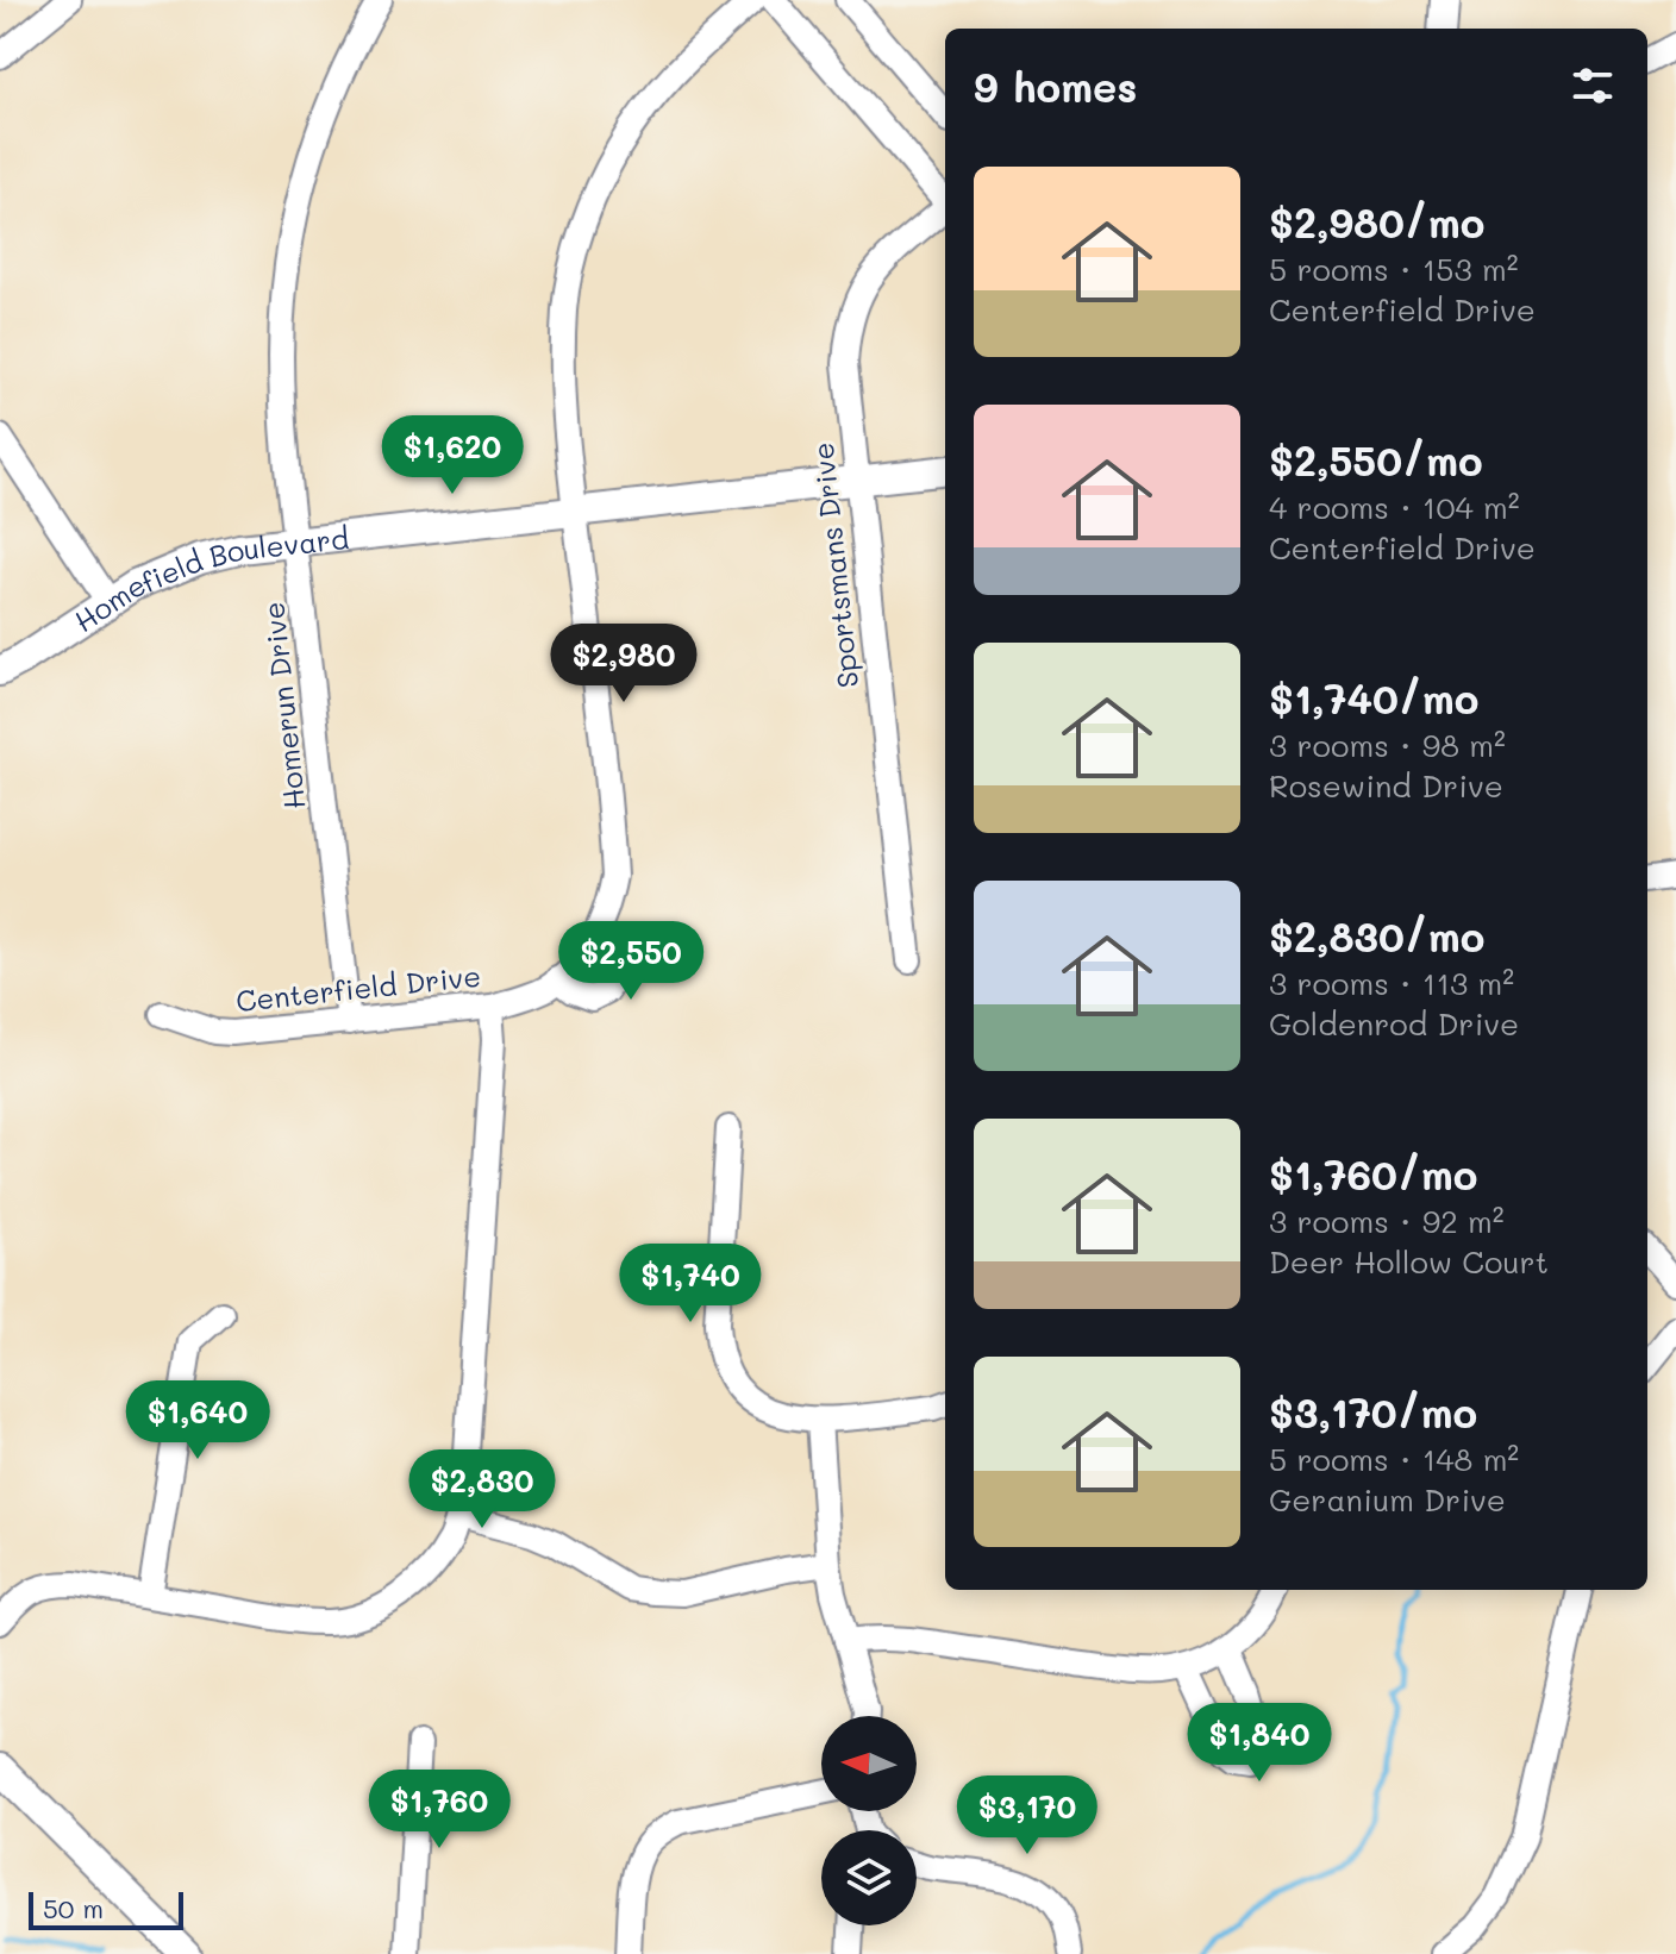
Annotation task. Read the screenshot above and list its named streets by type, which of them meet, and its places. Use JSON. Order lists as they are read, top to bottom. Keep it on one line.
{"streets":{"street":["Sportsmans Drive","Homefield Boulevard","Homerun Drive","Centerfield Drive"]},"crossings":[["Sportsmans Drive","Homefield Boulevard"],["Homefield Boulevard","Homerun Drive"],["Homefield Boulevard","Centerfield Drive"],["Homerun Drive","Centerfield Drive"]],"scale_bar":"50 m","north":"left","page":{"heading":"9 homes","list":[{"name":"$2,980/mo","note":"5 rooms · 153 m² · Centerfield Drive"},{"name":"$2,550/mo","note":"4 rooms · 104 m² · Centerfield Drive"},{"name":"$1,740/mo","note":"3 rooms · 98 m² · Rosewind Drive"},{"name":"$2,830/mo","note":"3 rooms · 113 m² · Goldenrod Drive"},{"name":"$1,760/mo","note":"3 rooms · 92 m² · Deer Hollow Court"},{"name":"$3,170/mo","note":"5 rooms · 148 m² · Geranium Drive"}],"price":["$1,620","$2,980","$2,550","$1,740","$1,640","$2,830","$1,840","$1,760","$3,170"],"scale":"50 m"}}
